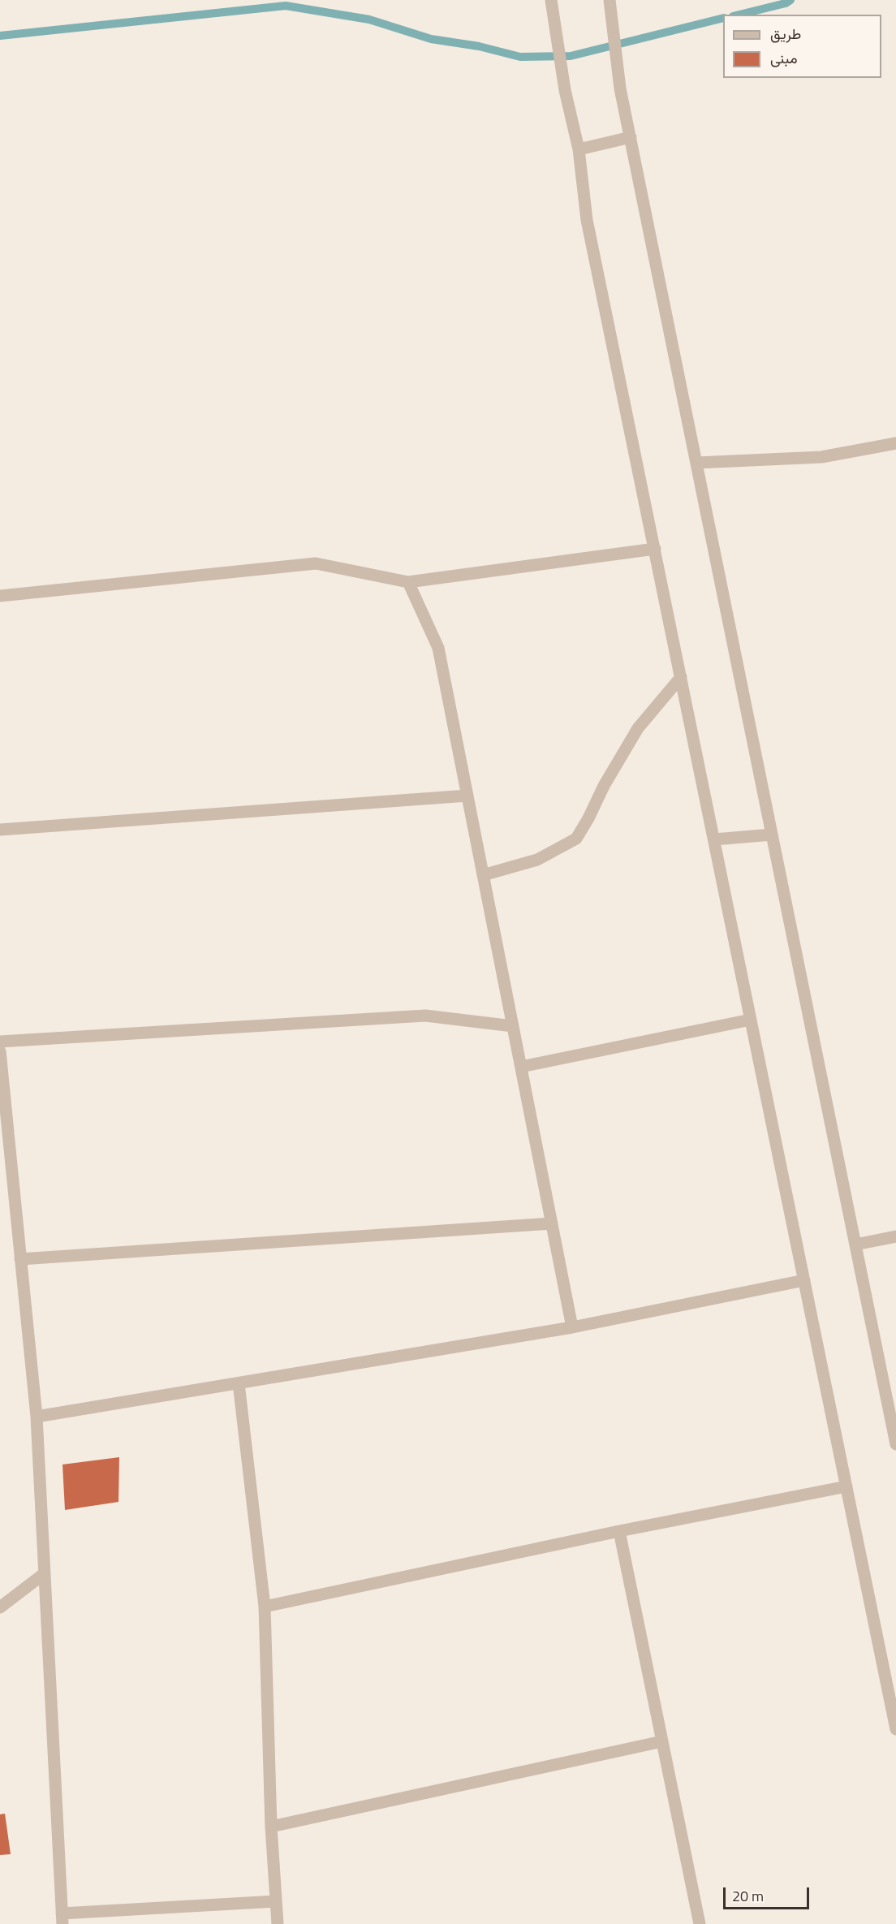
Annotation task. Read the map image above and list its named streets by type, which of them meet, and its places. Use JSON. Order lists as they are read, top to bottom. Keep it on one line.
{"legend":["طريق","مبنى"],"scale_bar":"20 m"}
